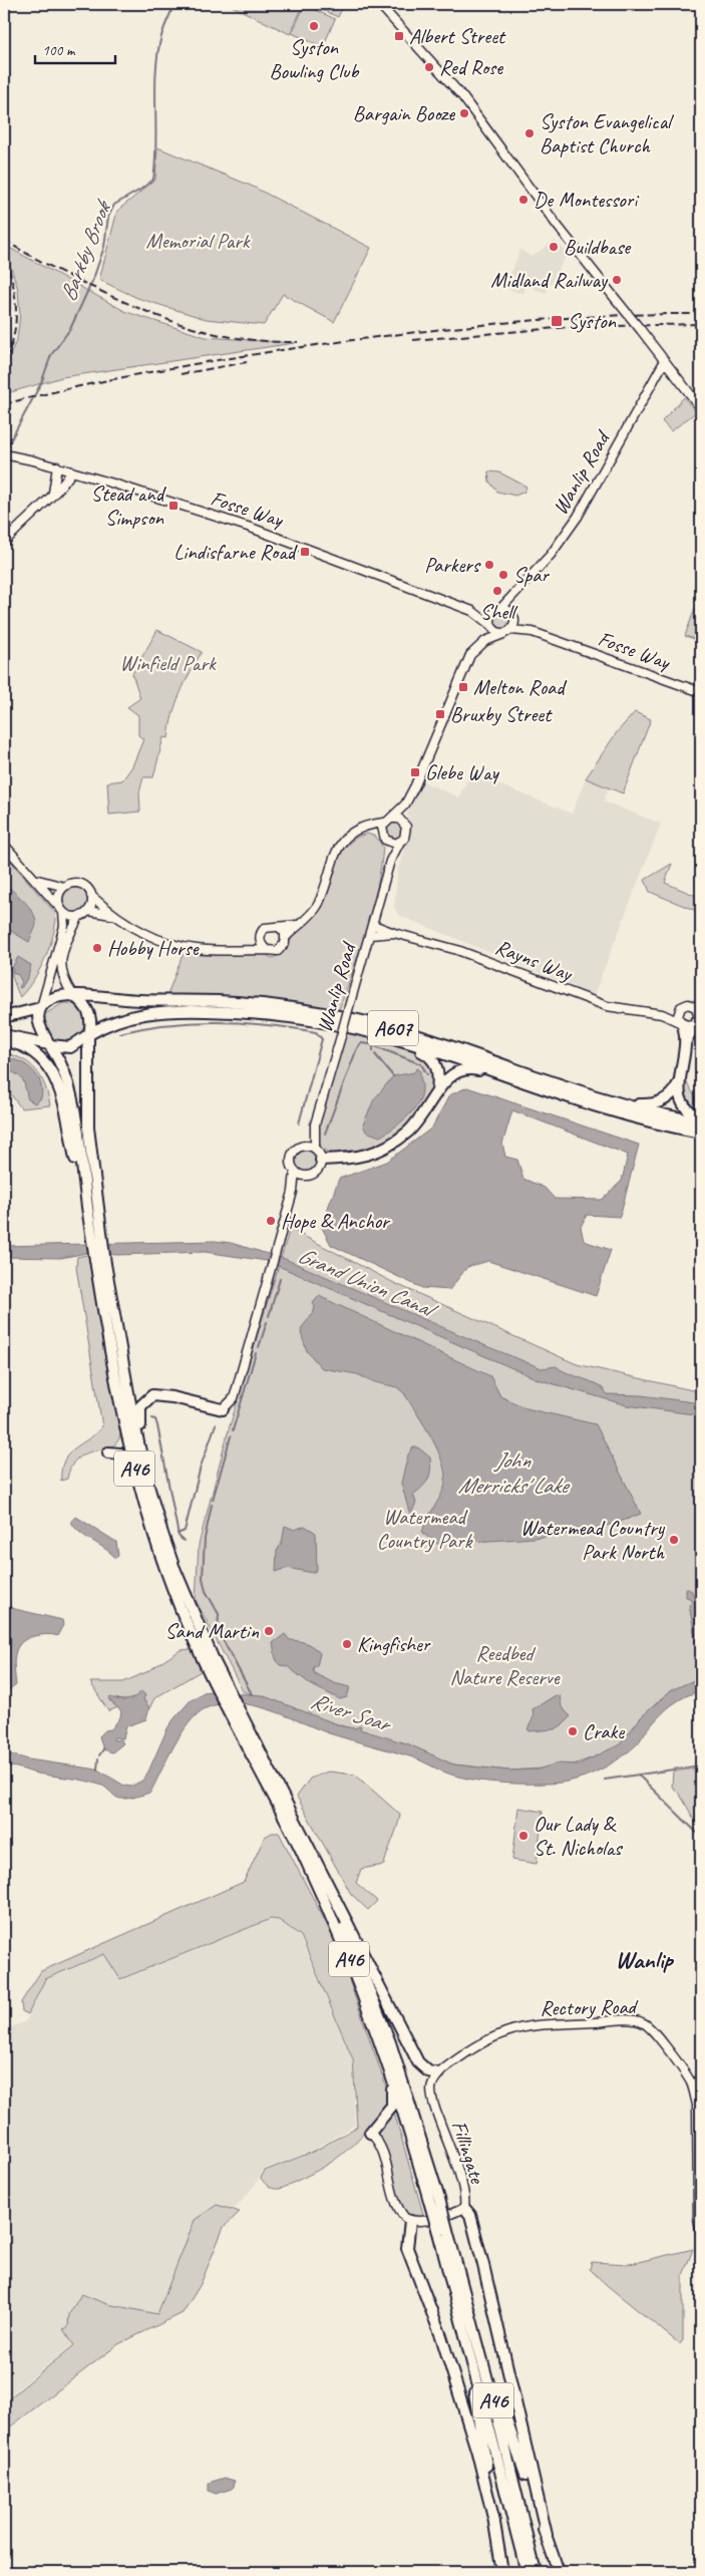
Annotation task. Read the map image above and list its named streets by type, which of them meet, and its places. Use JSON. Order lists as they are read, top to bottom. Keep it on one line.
{"streets":{"highway":["A607","A46"],"street":["Wanlip Road","Fosse Way","Rayns Way","Rectory Road","Fillingate"]},"crossings":[["Wanlip Road","Fosse Way"],["Wanlip Road","Rayns Way"],["A607","A46"],["Rectory Road","Fillingate"]],"districts":["Wanlip"],"water":["Barkby Brook","Grand Union Canal","John Merricks' Lake","River Soar"],"parks":["Memorial Park","Winfield Park","Watermead Country Park","Reedbed Nature Reserve"],"places":{"other":["Syston Bowling Club","Red Rose","Bargain Booze","Syston Evangelical Baptist Church","De Montessori","Buildbase","Midland Railway","Parkers","Spar","Shell","Hobby Horse","Hope & Anchor","Watermead Country Park North","Sand Martin","Kingfisher","Crake","Our Lady & St. Nicholas"],"transit":["Albert Street","Syston","Stead and Simpson","Lindisfarne Road","Melton Road","Bruxby Street","Glebe Way"]},"scale_bar":"100 m"}
